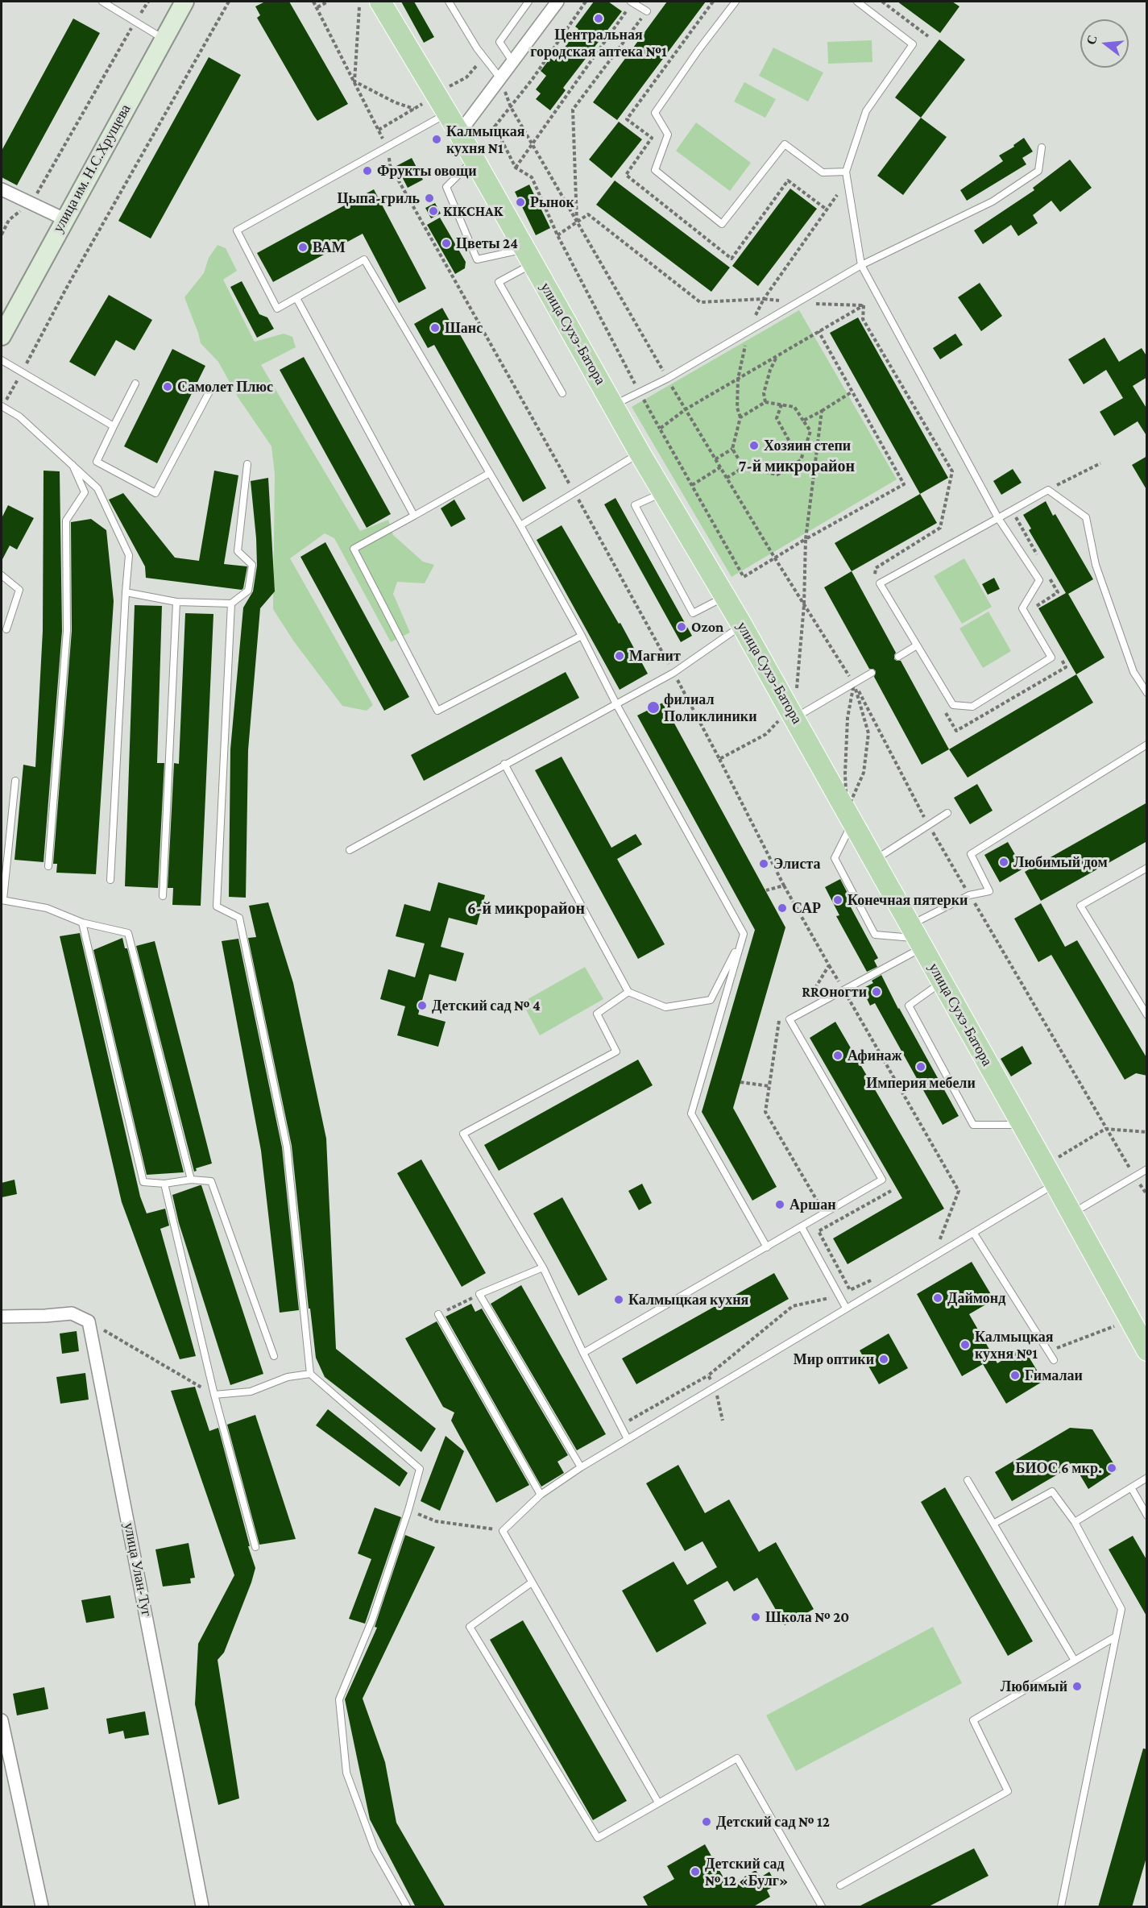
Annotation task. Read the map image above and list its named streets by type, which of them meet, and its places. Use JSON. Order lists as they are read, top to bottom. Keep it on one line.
{"streets":{"main road":["улица им. Н.С.Хрущева","улица Сухэ-Батора"],"street":["улица Улан-Туг"]},"districts":["7-й микрорайон","6-й микрорайон"],"places":["Центральная городская аптека №1","Калмыцкая кухня N1","Фрукты овощи","Цыпа-гриль","Рынок","KIKCHAK","Цветы 24","ВАМ","Шанс","Самолет Плюс","Хозяин степи","Ozon","Магнит","филиал Поликлиники","Любимый дом","Элиста","Конечная пятерки","САР","RROногти","Детский сад № 4","Афинаж","Империя мебели","Аршан","Даймонд","Калмыцкая кухня","Калмыцкая кухня №1","Мир оптики","Гималаи","БИОС 6 мкр.","Школа № 20","Любимый","Детский сад № 12","Детский сад № 12 «Булг»"],"north":"left"}
